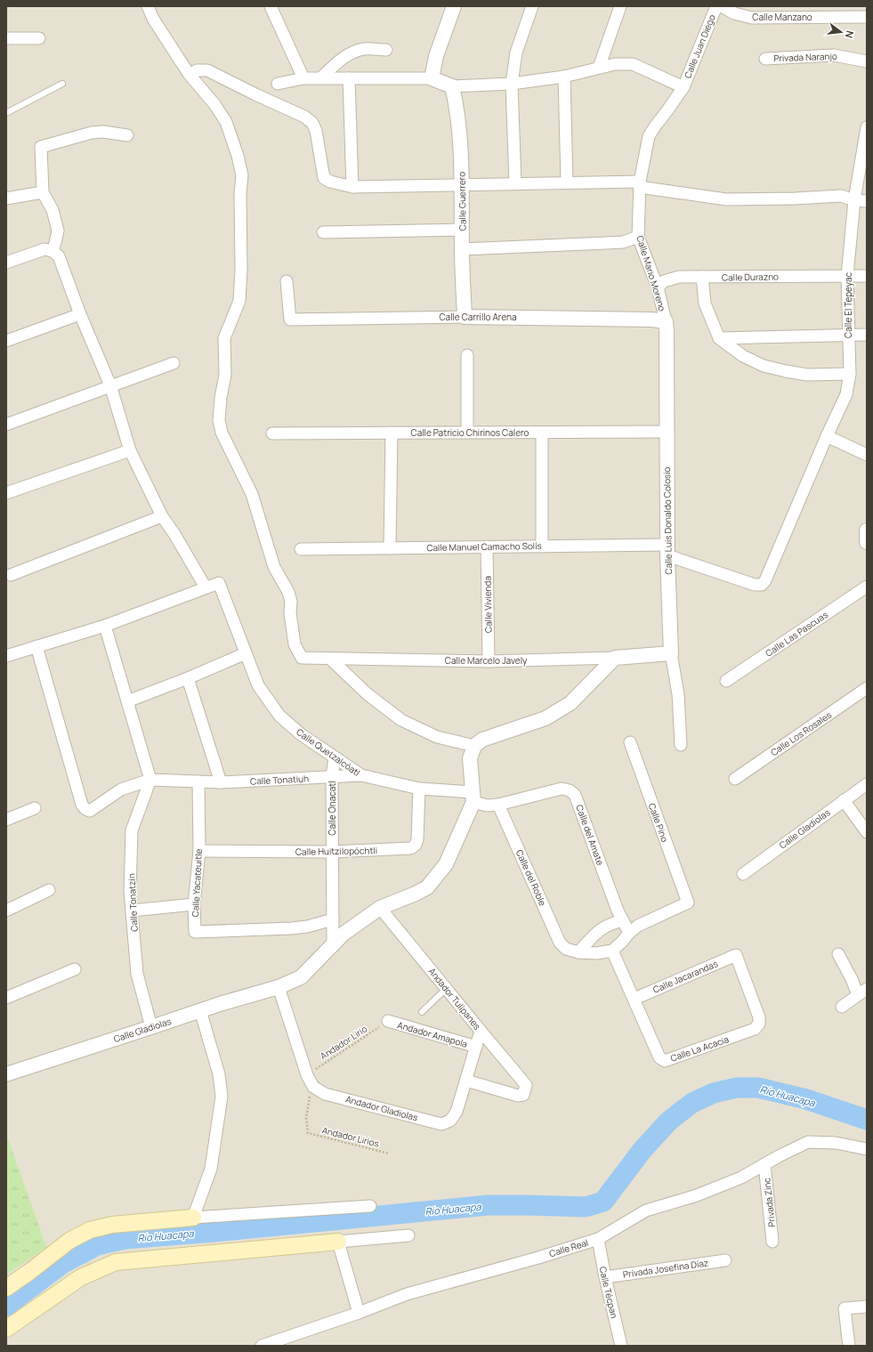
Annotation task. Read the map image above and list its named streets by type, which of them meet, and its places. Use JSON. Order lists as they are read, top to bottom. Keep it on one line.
{"streets":{"street":["Calle Manzano","Calle Juan Diego","Privada Naranjo","Calle Guerrero","Calle Mario Moreno","Calle Durazno","Calle El Tepeyac","Calle Carrillo Arena","Calle Patricio Chirinos Calero","Calle Luis Donaldo Colosio","Calle Manuel Camacho Solís","Calle Vivienda","Calle Las Pascuas","Calle Marcelo Javely","Calle Los Rosales","Calle Quetzalcóatl","Calle Tonatiuh","Calle Onacatl","Calle Pino","Calle Gladiolas","Calle del Amate","Calle Huitzilopóchtli","Calle del Roble","Calle Yacateuitle","Calle Tonatzin","Calle Jacarandas","Andador Tulipanes","Andador Amapola","Calle La Acacia","Andador Gladiolas","Privada Zinc","Calle Real","Privada Josefina Díaz","Calle Técpan"],"path":["Andador Lirio","Andador Lirios"]},"crossings":[["Calle Juan Diego","Calle Mario Moreno"],["Calle Guerrero","Calle Carrillo Arena"],["Calle Mario Moreno","Calle Durazno"],["Calle Mario Moreno","Calle Carrillo Arena"],["Calle Mario Moreno","Calle Luis Donaldo Colosio"],["Calle Durazno","Calle El Tepeyac"],["Calle El Tepeyac","Calle Manuel Camacho Solís"],["Calle Carrillo Arena","Calle Luis Donaldo Colosio"],["Calle Patricio Chirinos Calero","Calle Luis Donaldo Colosio"],["Calle Luis Donaldo Colosio","Calle Manuel Camacho Solís"],["Calle Luis Donaldo Colosio","Calle Marcelo Javely"],["Calle Manuel Camacho Solís","Calle Vivienda"],["Calle Vivienda","Calle Marcelo Javely"],["Calle Quetzalcóatl","Calle Tonatiuh"],["Calle Quetzalcóatl","Calle Onacatl"],["Calle Quetzalcóatl","Calle Gladiolas"],["Calle Quetzalcóatl","Calle del Amate"],["Calle Quetzalcóatl","Calle Huitzilopóchtli"],["Calle Tonatiuh","Calle Onacatl"],["Calle Tonatiuh","Calle Yacateuitle"],["Calle Tonatiuh","Calle Tonatzin"],["Calle Onacatl","Calle Gladiolas"],["Calle Onacatl","Calle Huitzilopóchtli"],["Calle Onacatl","Calle Yacateuitle"],["Calle Pino","Calle del Amate"],["Calle Gladiolas","Calle del Amate"],["Calle Gladiolas","Calle Tonatzin"],["Calle Gladiolas","Andador Tulipanes"],["Calle del Amate","Calle del Roble"],["Calle Huitzilopóchtli","Calle Yacateuitle"],["Calle Jacarandas","Calle La Acacia"],["Andador Tulipanes","Andador Gladiolas"],["Andador Amapola","Andador Lirio"],["Andador Gladiolas","Andador Lirios"],["Privada Zinc","Calle Real"],["Calle Real","Calle Técpan"],["Privada Josefina Díaz","Calle Técpan"]],"water":["Río Huacapa"],"north":"right"}
